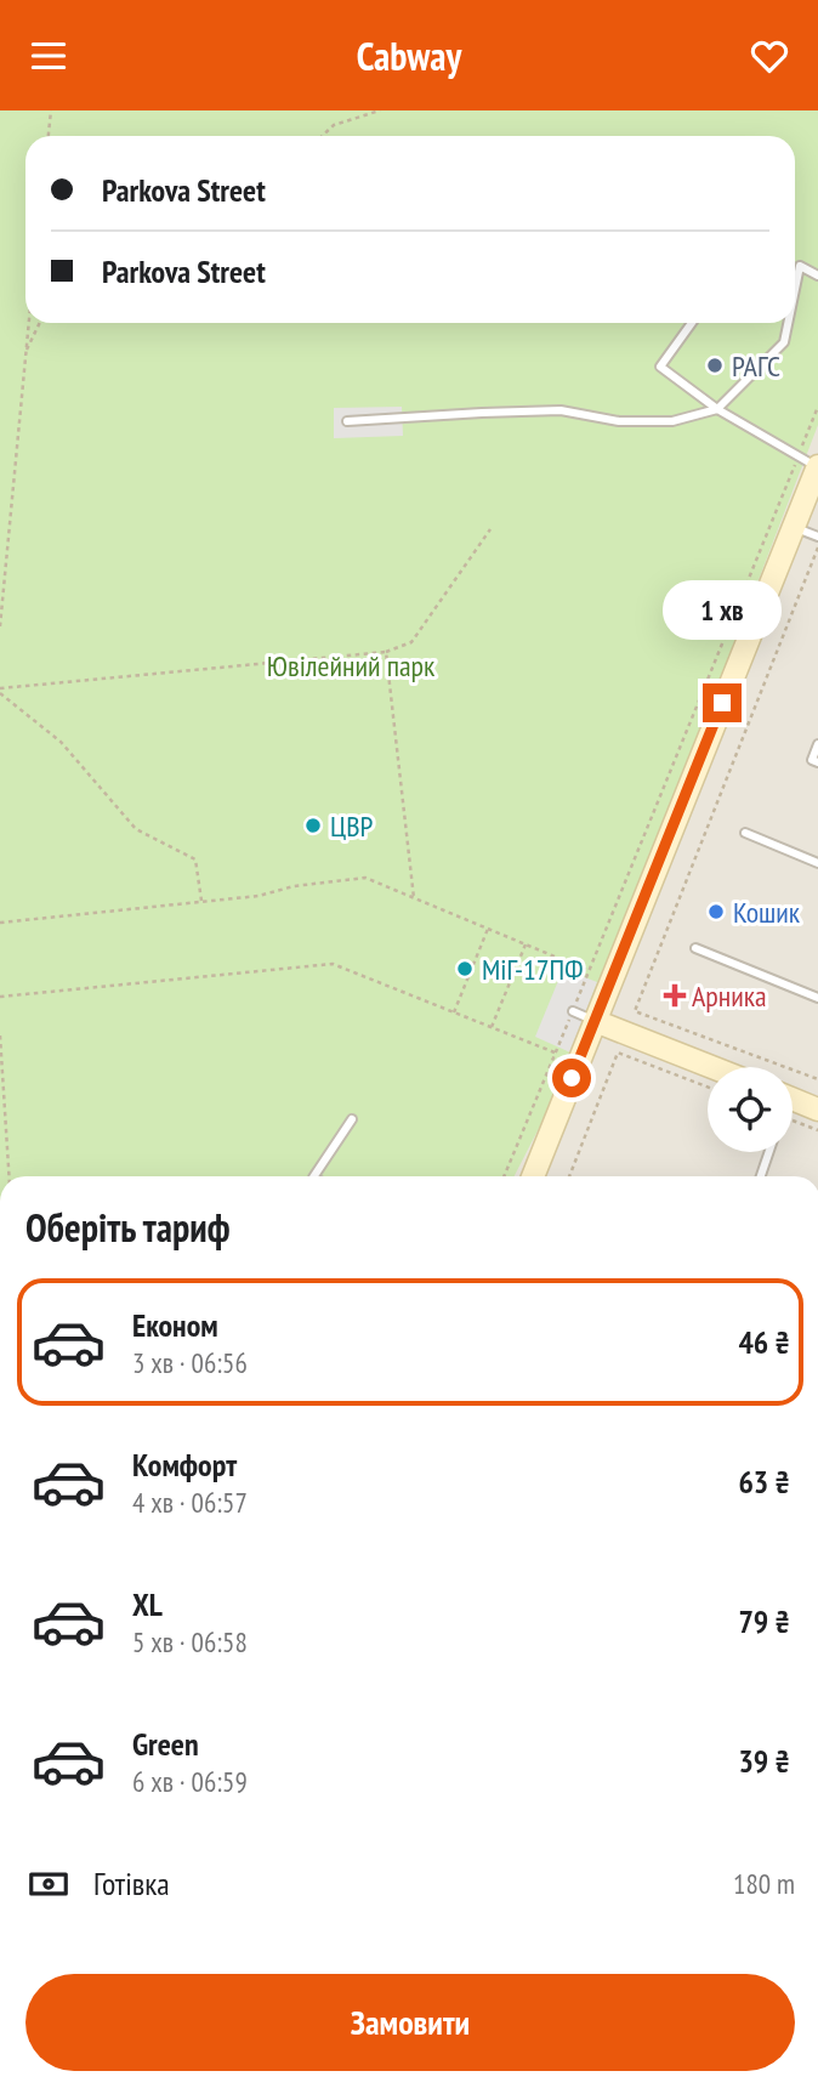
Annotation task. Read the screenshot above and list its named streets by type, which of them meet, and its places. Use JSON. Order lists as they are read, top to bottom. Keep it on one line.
{"parks":["Ювілейний парк"],"places":{"other":["РАГС","ЦВР","Кошик","МіГ-17ПФ"],"health":["Арника"]},"page":{"header":"Cabway","banner":["Parkova Street","Parkova Street"],"bubble":"1 хв","heading":"Оберіть тариф","list":[{"name":"Економ","note":"3 хв · 06:56","value":"46 ₴"},{"name":"Комфорт","note":"4 хв · 06:57","value":"63 ₴"},{"name":"XL","note":"5 хв · 06:58","value":"79 ₴"},{"name":"Green","note":"6 хв · 06:59","value":"39 ₴"}],"pay":["Готівка","180 m"],"buttons":"Замовити"}}
